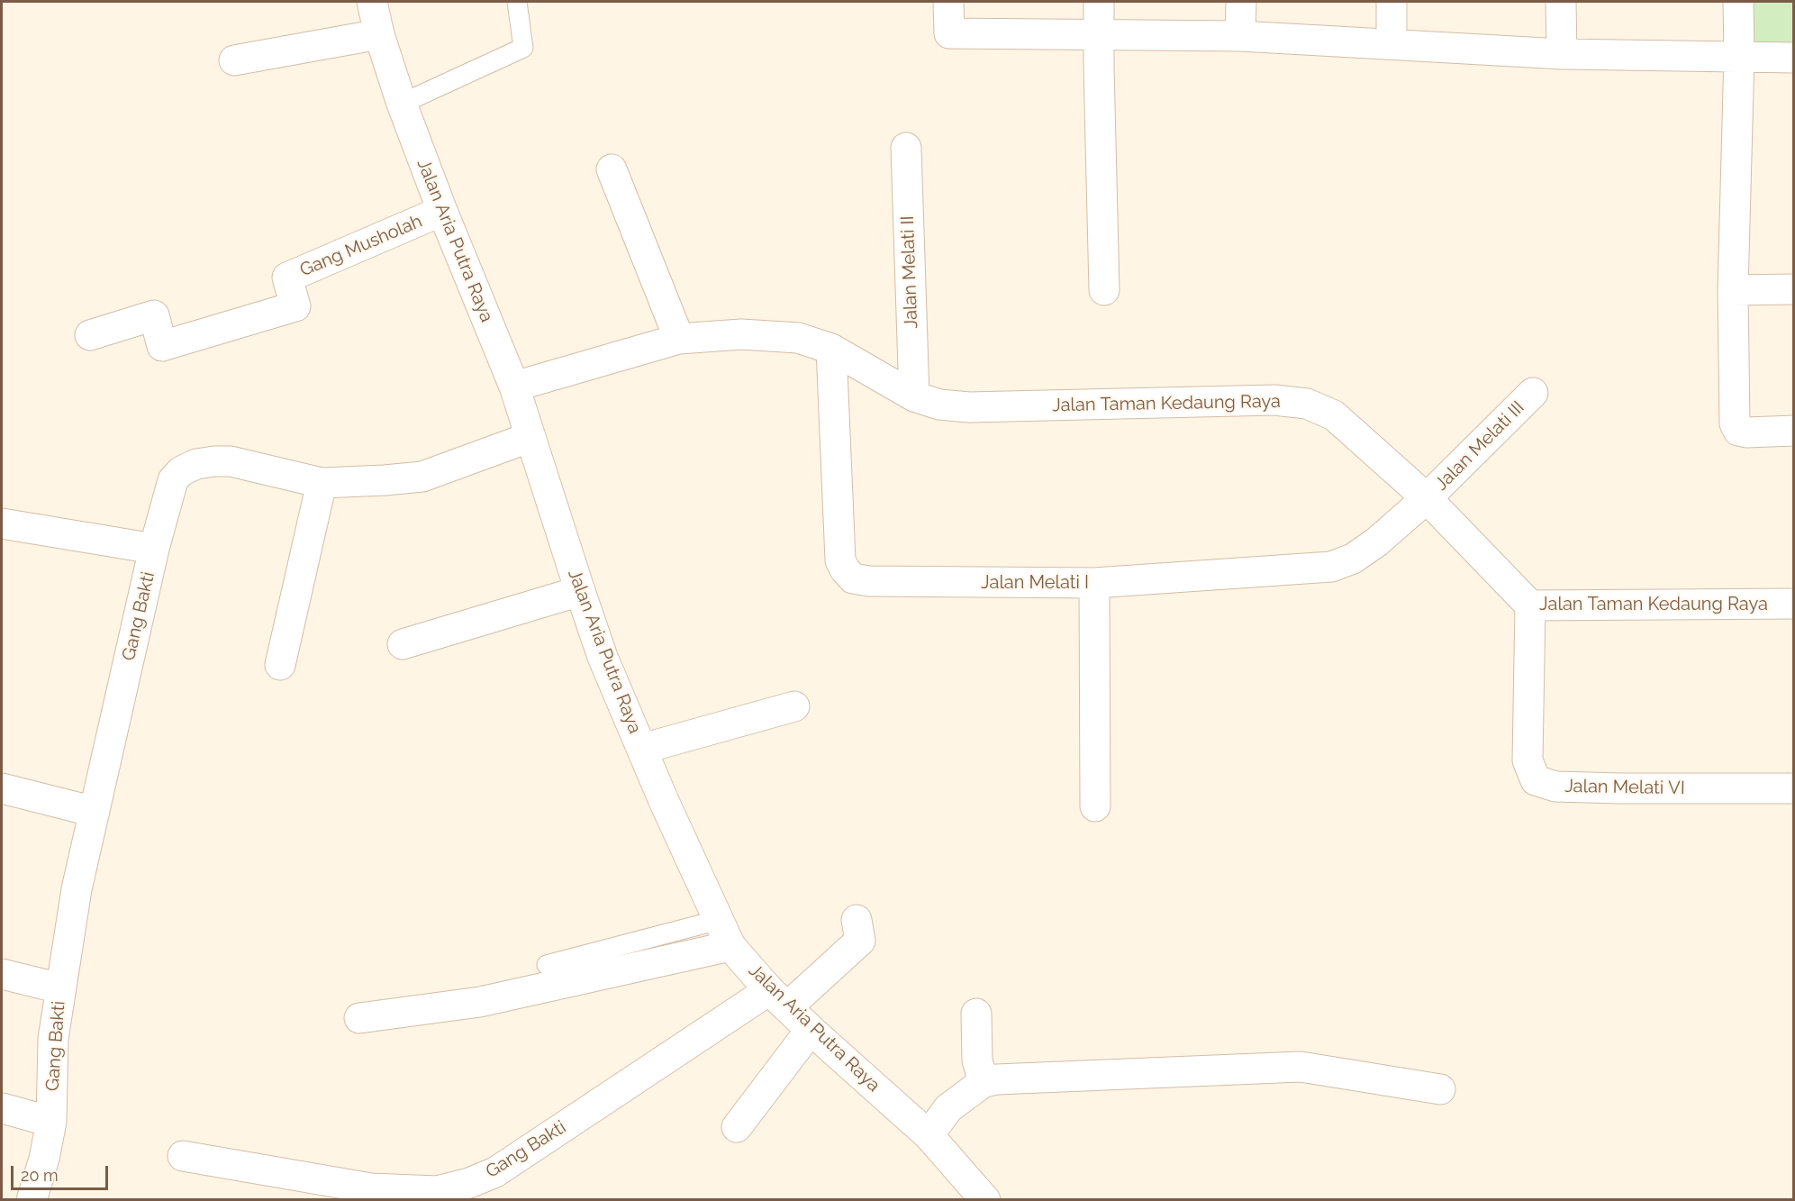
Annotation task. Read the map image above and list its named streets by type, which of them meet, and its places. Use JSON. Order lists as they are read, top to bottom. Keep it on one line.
{"streets":{"street":["Jalan Aria Putra Raya","Gang Musholah","Jalan Melati II","Jalan Taman Kedaung Raya","Jalan Melati III","Jalan Melati I","Gang Bakti","Jalan Melati VI"]},"crossings":[["Jalan Aria Putra Raya","Gang Musholah"],["Jalan Aria Putra Raya","Jalan Taman Kedaung Raya"],["Jalan Aria Putra Raya","Gang Bakti"],["Jalan Melati II","Jalan Taman Kedaung Raya"],["Jalan Taman Kedaung Raya","Jalan Melati III"],["Jalan Taman Kedaung Raya","Jalan Melati I"],["Jalan Taman Kedaung Raya","Jalan Melati VI"],["Jalan Melati III","Jalan Melati I"]],"scale_bar":"20 m"}
